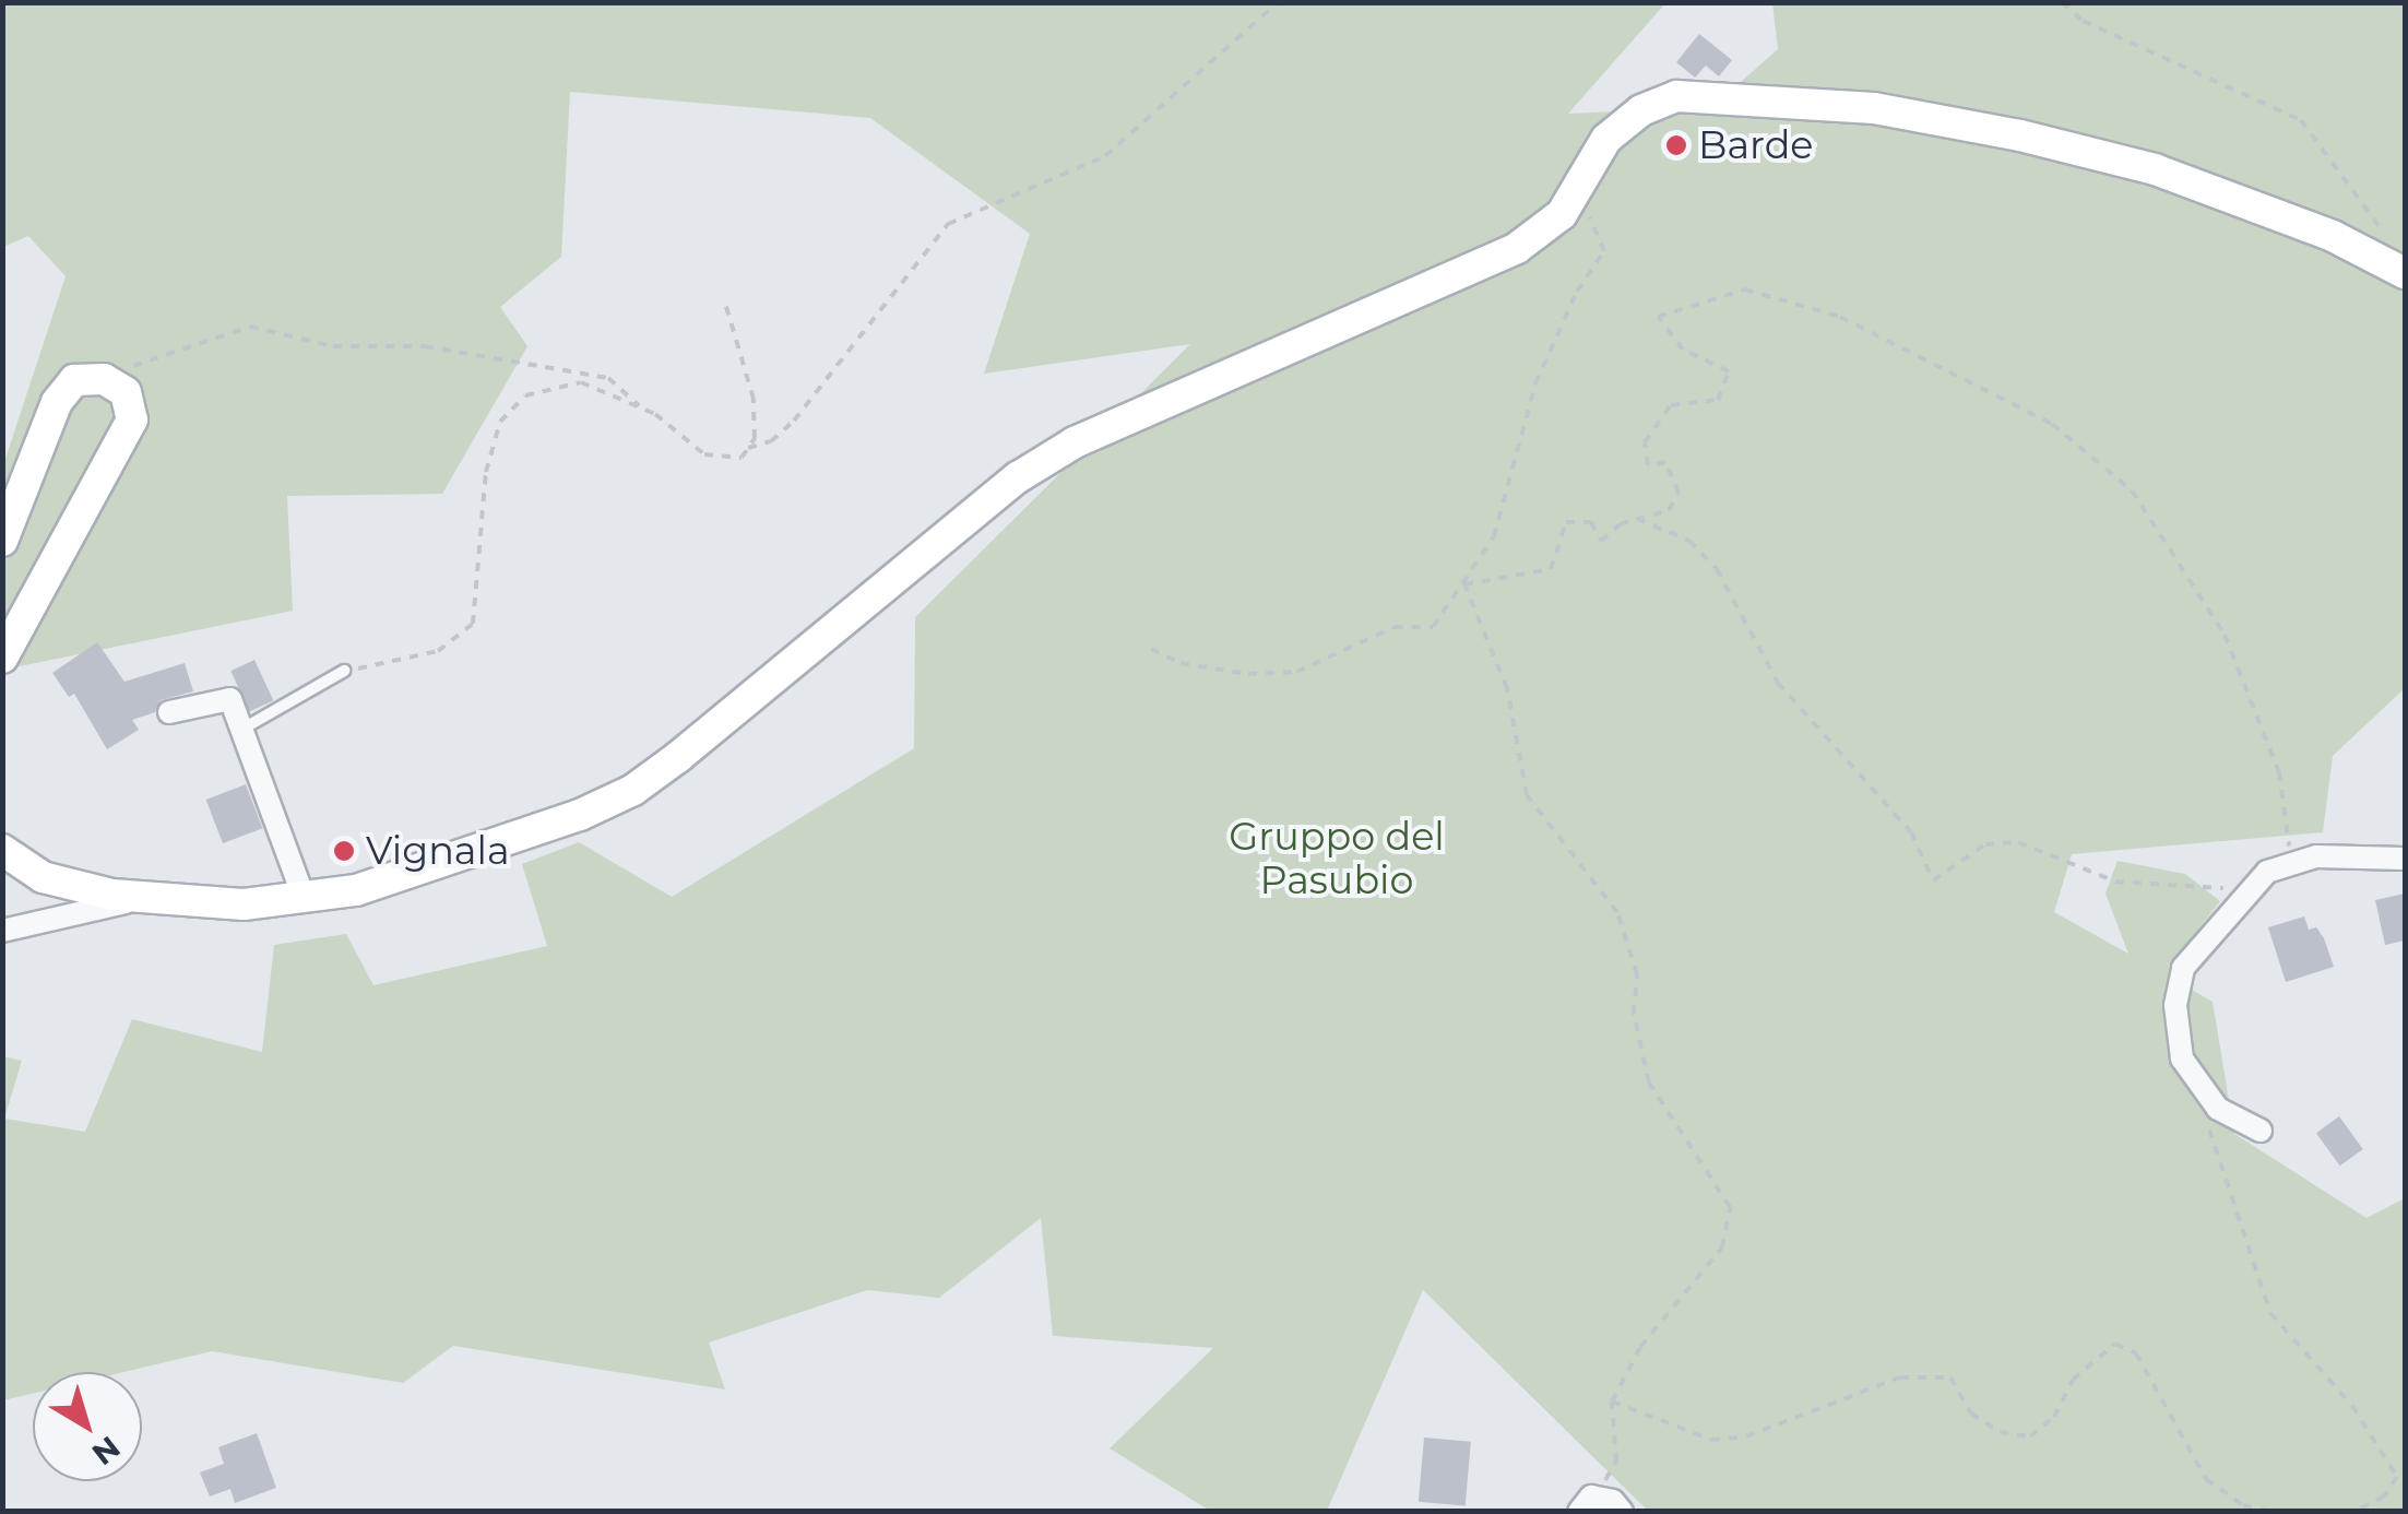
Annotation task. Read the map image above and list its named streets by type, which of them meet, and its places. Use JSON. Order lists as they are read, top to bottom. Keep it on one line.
{"parks":["Gruppo del Pasubio"],"places":["Barde","Vignala"],"north":"bottom right"}
